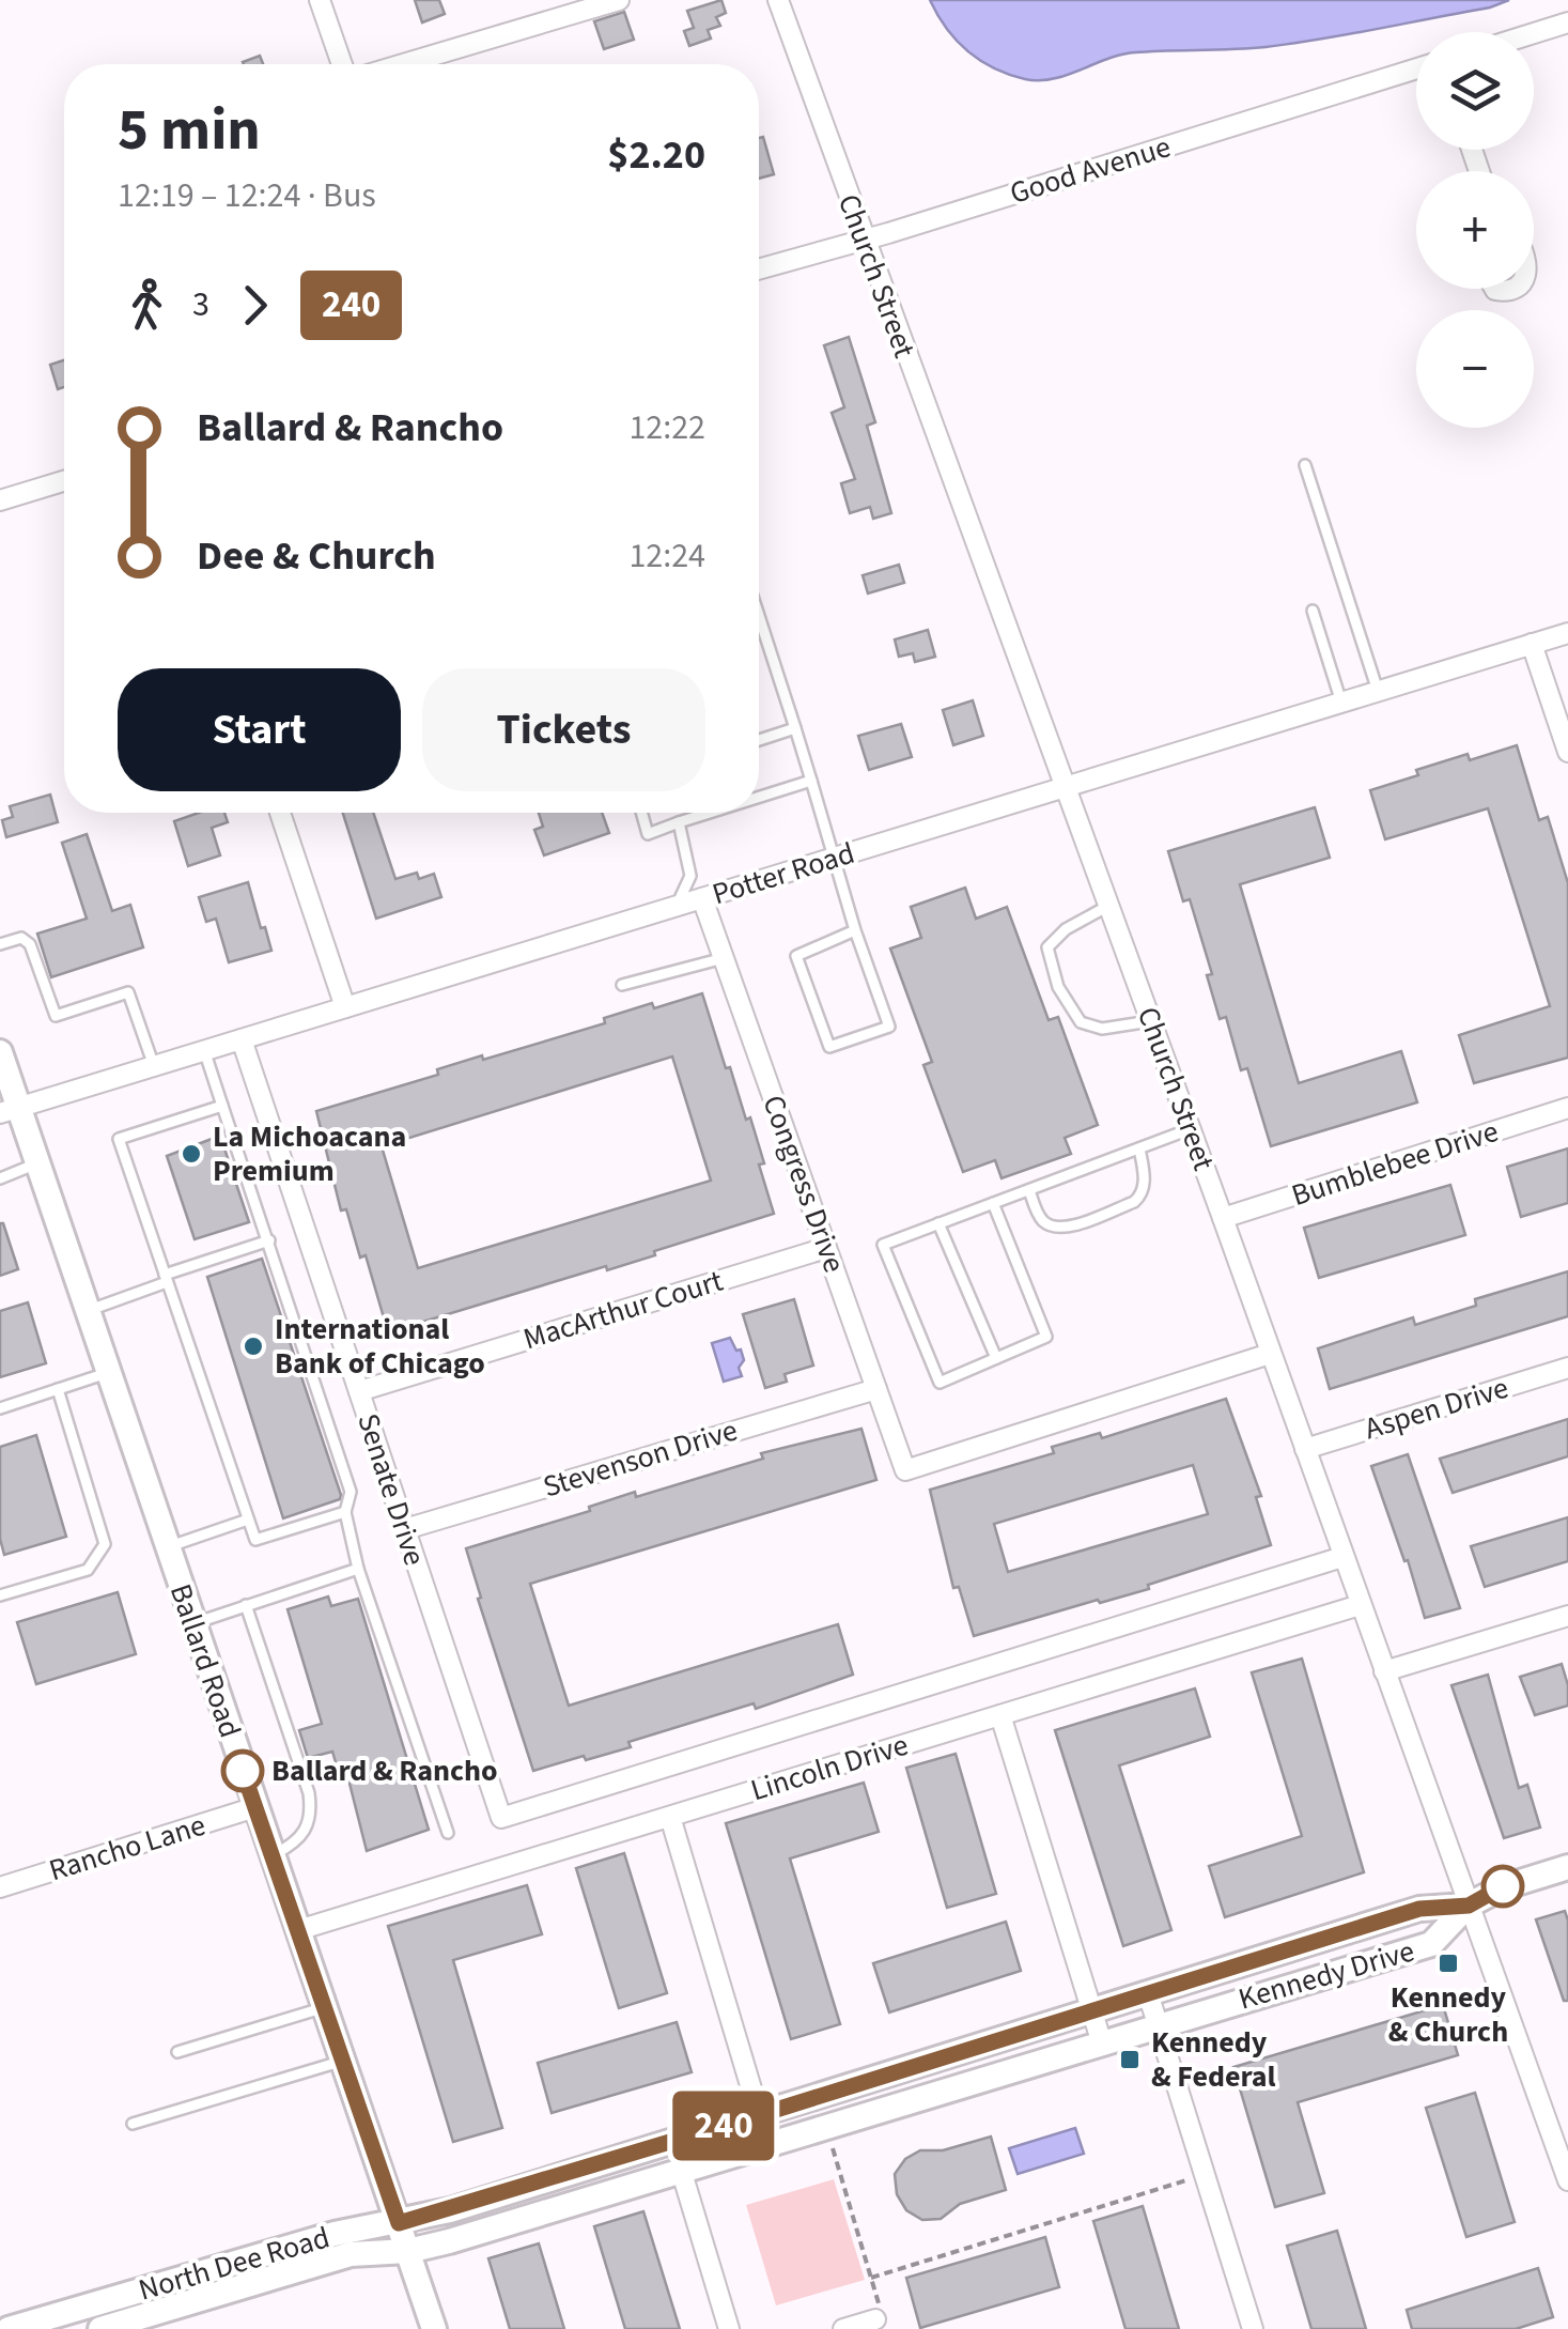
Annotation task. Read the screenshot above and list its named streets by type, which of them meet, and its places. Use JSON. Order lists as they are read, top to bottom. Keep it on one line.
{"streets":{"street":["Good Avenue","Church Street","Potter Road","Bumblebee Drive","Congress Drive","MacArthur Court","Aspen Drive","Stevenson Drive","Senate Drive","Ballard Road","Lincoln Drive","Rancho Lane","Kennedy Drive","North Dee Road"]},"crossings":[["Good Avenue","Church Street"],["Church Street","Potter Road"],["Church Street","Bumblebee Drive"],["Church Street","Congress Drive"],["Church Street","Aspen Drive"],["Church Street","Lincoln Drive"],["Church Street","Kennedy Drive"],["Potter Road","Congress Drive"],["Potter Road","Senate Drive"],["Potter Road","Ballard Road"],["Congress Drive","MacArthur Court"],["Congress Drive","Stevenson Drive"],["MacArthur Court","Senate Drive"],["Stevenson Drive","Senate Drive"],["Senate Drive","Lincoln Drive"],["Ballard Road","Lincoln Drive"],["Ballard Road","Rancho Lane"],["Ballard Road","Kennedy Drive"],["Ballard Road","North Dee Road"],["Kennedy Drive","North Dee Road"]],"places":{"other":["La Michoacana Premium","International Bank of Chicago","Ballard & Rancho"],"transit":["Kennedy & Church","Kennedy & Federal"]},"lines":["bus line 240"],"page":{"on_map":"240","map_buttons":["+","−"],"heading":["5 min","12:19 – 12:24 · Bus","$2.20"],"legs":["3","240"],"list":[{"name":"Ballard & Rancho","value":"12:22"},{"name":"Dee & Church","value":"12:24"}],"buttons":["Start","Tickets"]}}
